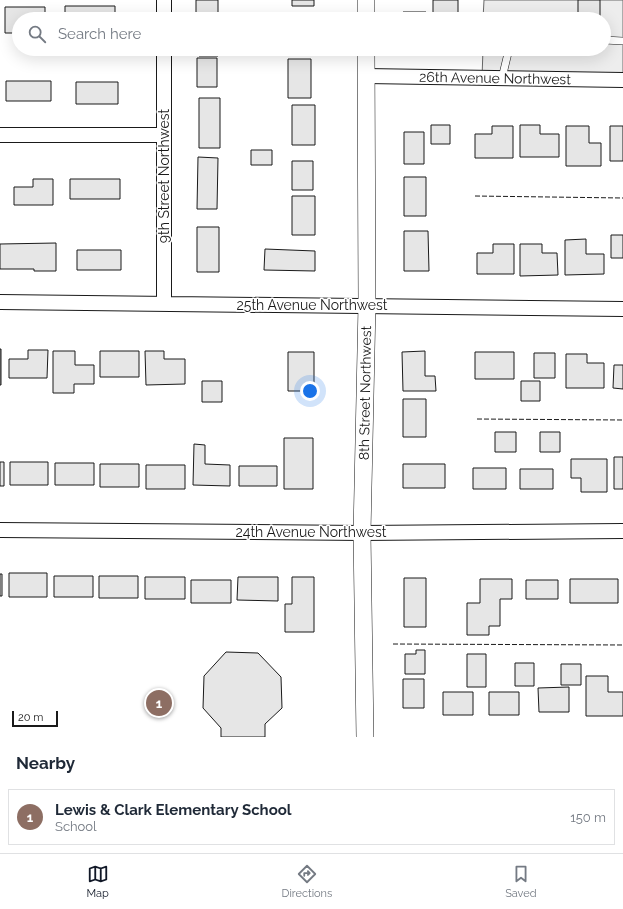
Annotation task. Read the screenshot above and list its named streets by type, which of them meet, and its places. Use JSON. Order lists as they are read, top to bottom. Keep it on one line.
{"streets":{"street":["26th Avenue Northwest","9th Street Northwest","25th Avenue Northwest","8th Street Northwest","24th Avenue Northwest"]},"crossings":[["26th Avenue Northwest","8th Street Northwest"],["9th Street Northwest","25th Avenue Northwest"],["25th Avenue Northwest","8th Street Northwest"],["8th Street Northwest","24th Avenue Northwest"]],"scale_bar":"20 m","page":{"search":"Search here","pins":"1","scale":"20 m","heading":"Nearby","list":[{"mark":"1","name":"Lewis & Clark Elementary School","note":"School","value":"150 m"}],"nav":["Map","Directions","Saved"]}}
